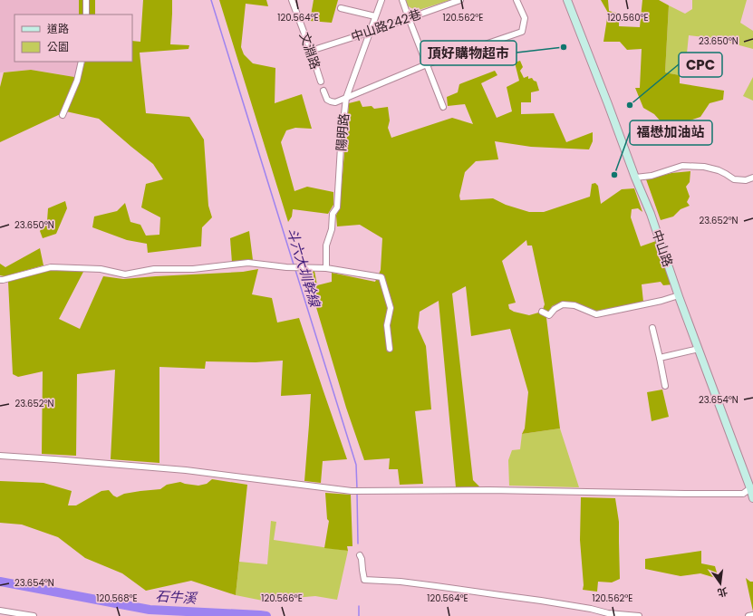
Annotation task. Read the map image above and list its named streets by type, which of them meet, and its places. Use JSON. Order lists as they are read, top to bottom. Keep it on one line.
{"streets":{"main road":["中山路"],"street":["中山路242巷","文淵路","陽明路"]},"crossings":[["中山路242巷","文淵路"],["中山路242巷","陽明路"]],"water":["斗六大圳幹線","石牛溪"],"places":["頂好購物超市","CPC","福懋加油站"],"legend":["道路","公園"],"north":"bottom","coordinates":["120.560°E","120.564°E","120.562°E","23.650°N","23.652°N","23.654°N","120.568°E","120.566°E"]}
